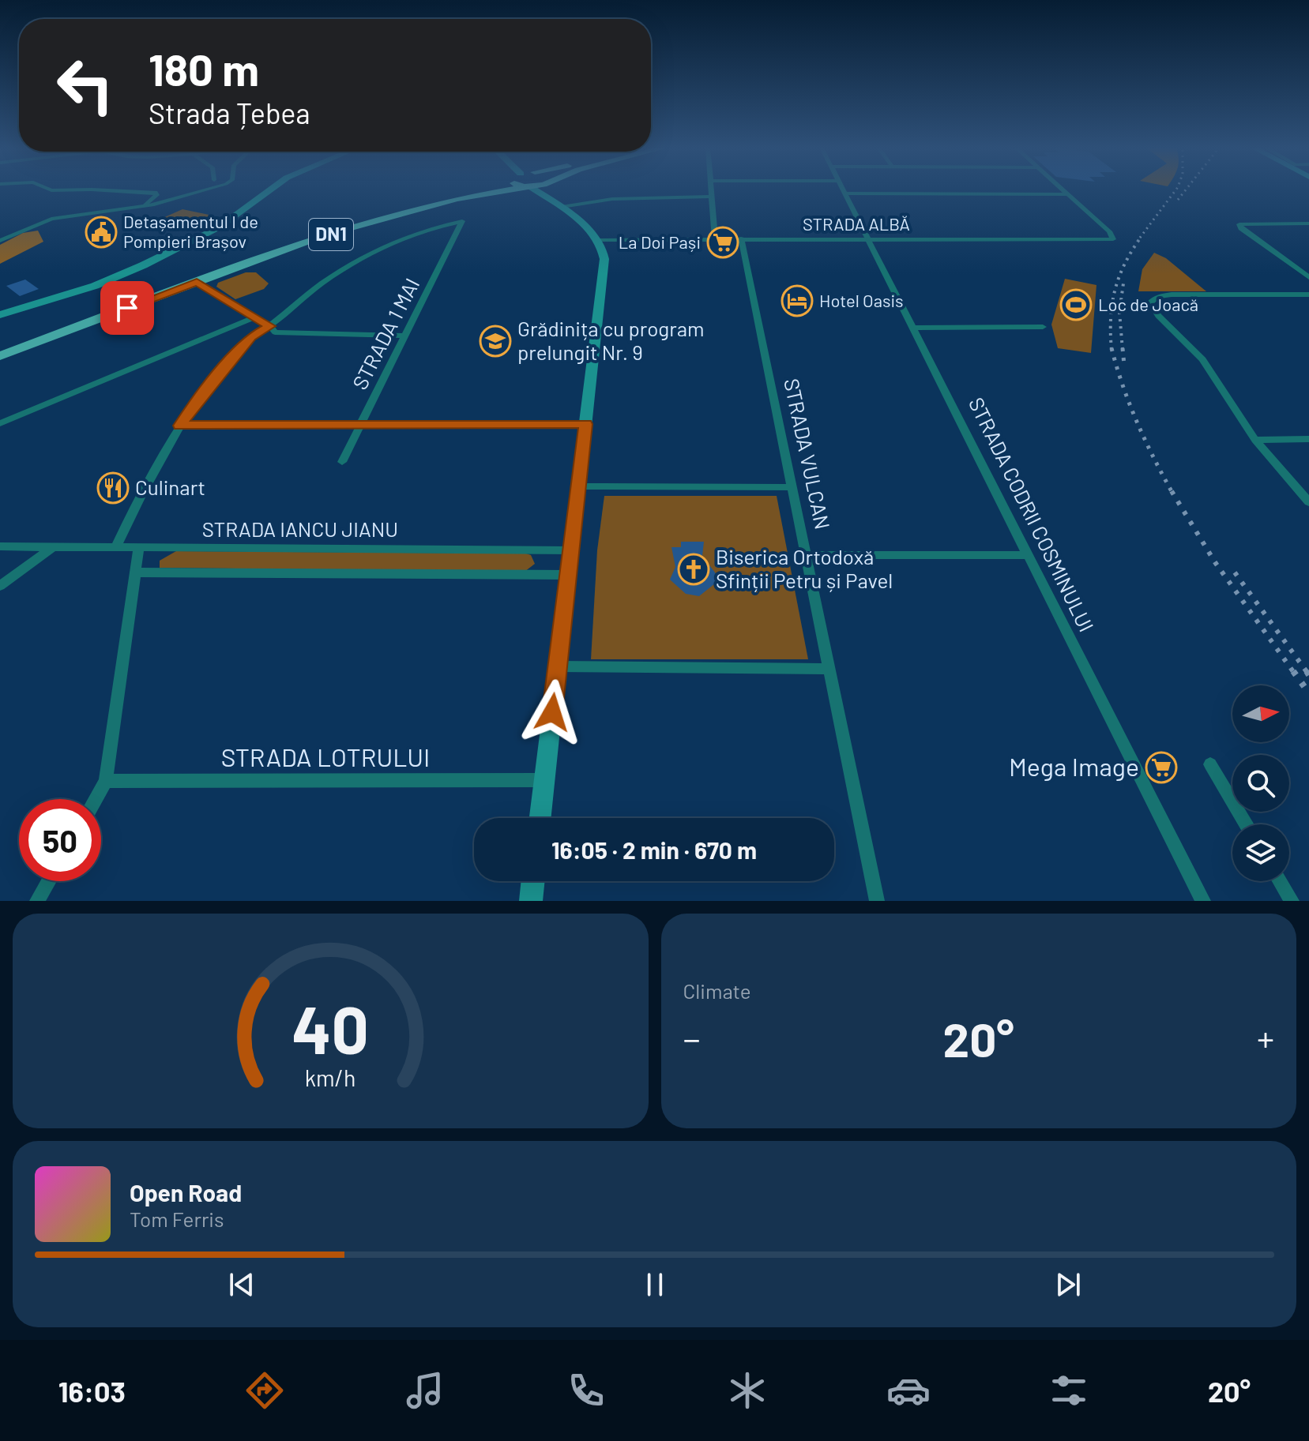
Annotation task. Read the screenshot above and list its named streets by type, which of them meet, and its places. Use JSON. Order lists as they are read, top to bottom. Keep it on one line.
{"streets":{"main road":["DN1"],"street":["STRADA ALBĂ","STRADA 1 MAI","STRADA VULCAN","STRADA CODRII COSMINULUI","STRADA IANCU JIANU","STRADA LOTRULUI"]},"crossings":[["STRADA ALBĂ","STRADA VULCAN"],["STRADA ALBĂ","STRADA CODRII COSMINULUI"]],"places":{"public building":["Detașamentul I de Pompieri Brașov"],"supermarket":["La Doi Pași","Mega Image"],"hotel":["Hotel Oasis"],"sports":["Loc de Joacă"],"school or university":["Grădinița cu program prelungit Nr. 9"],"restaurant":["Culinart"],"church":["Biserica Ortodoxă Sfinții Petru și Pavel"]},"north":"right","page":{"turn":["180 m","Strada Țebea"],"limit":"50","trip":"16:05 · 2 min · 670 m","tile":"Climate","heat":["−","20°","+"],"song":["Open Road","Tom Ferris"],"tabs":["16:03","20°"],"gauge":["40","km/h"]}}
